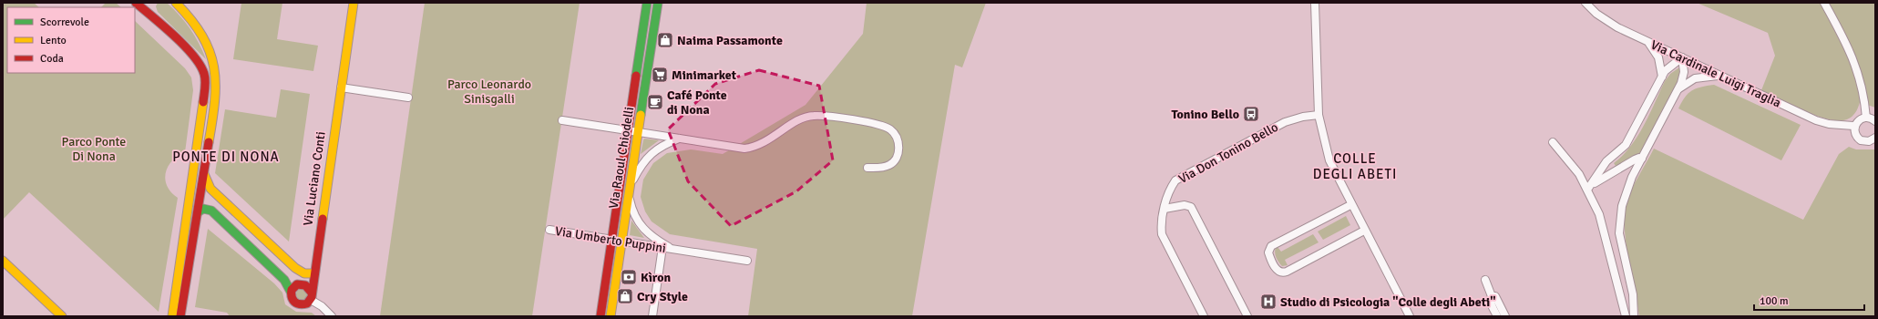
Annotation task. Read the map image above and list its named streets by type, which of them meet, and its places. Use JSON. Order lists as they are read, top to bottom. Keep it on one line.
{"streets":{"street":["Via Cardinale Luigi Traglia","Via Don Tonino Bello","Via Raoul Chiodelli","Via Luciano Conti","Via Umberto Puppini"]},"crossings":[["Via Raoul Chiodelli","Via Umberto Puppini"]],"districts":["PONTE DI NONA","COLLE DEGLI ABETI"],"parks":["Parco Leonardo Sinisgalli","Parco Ponte Di Nona"],"places":{"shop":["Naima Passamonte","Cry Style"],"supermarket":["Minimarket"],"cafe":["Café Ponte di Nona"],"bus stop":["Tonino Bello"],"bank":["Kìron"],"hospital":["Studio di Psicologia \"Colle degli Abeti\""]},"legend":["Scorrevole","Lento","Coda"],"scale_bar":"100 m"}
